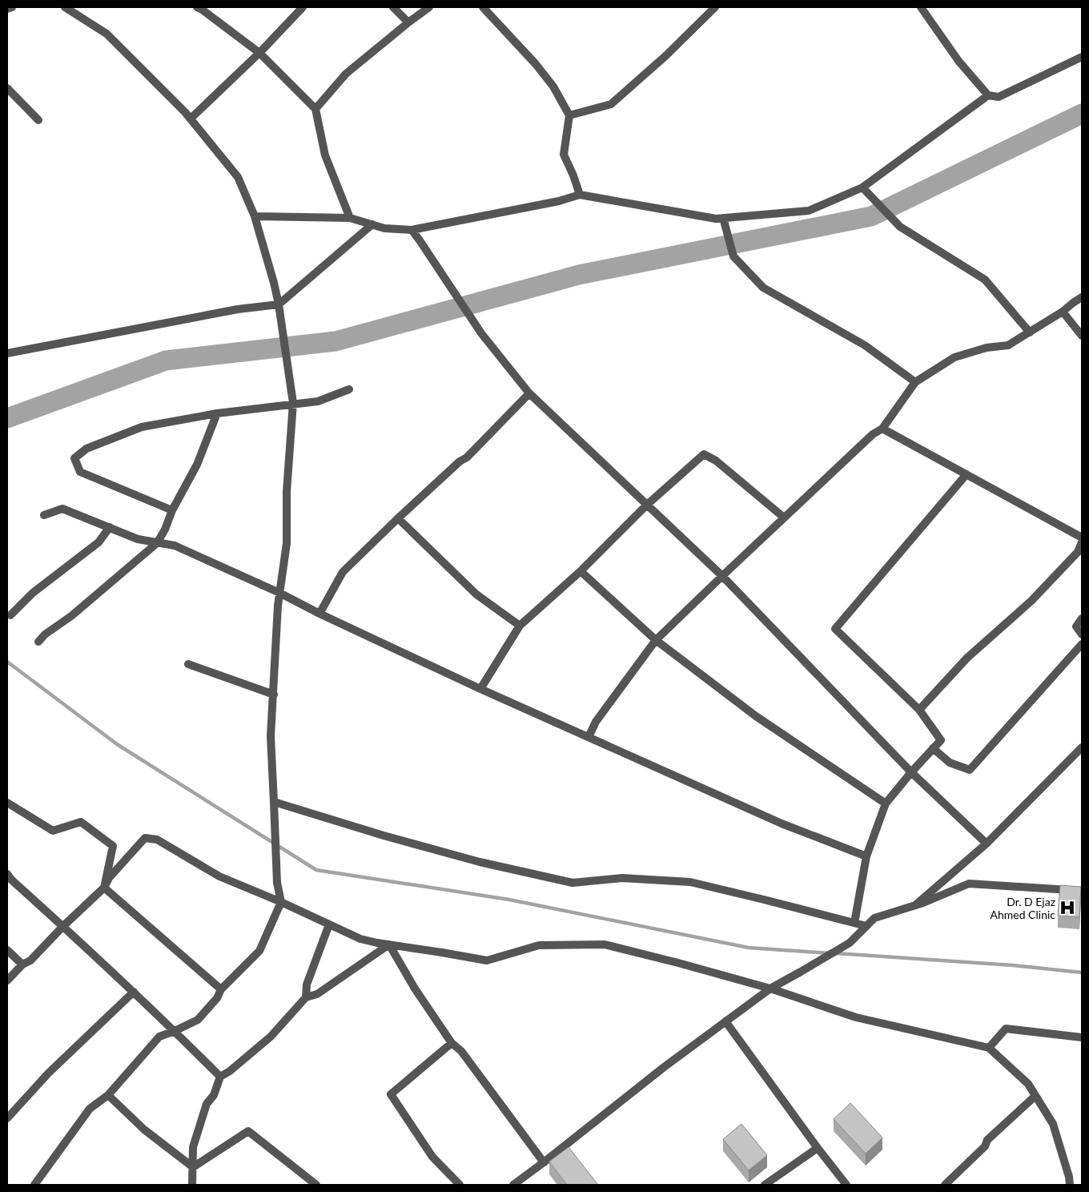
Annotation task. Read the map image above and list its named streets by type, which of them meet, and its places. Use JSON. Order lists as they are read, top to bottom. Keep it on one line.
{"places":{"hospital":["Dr. D Ejaz Ahmed Clinic"]}}
